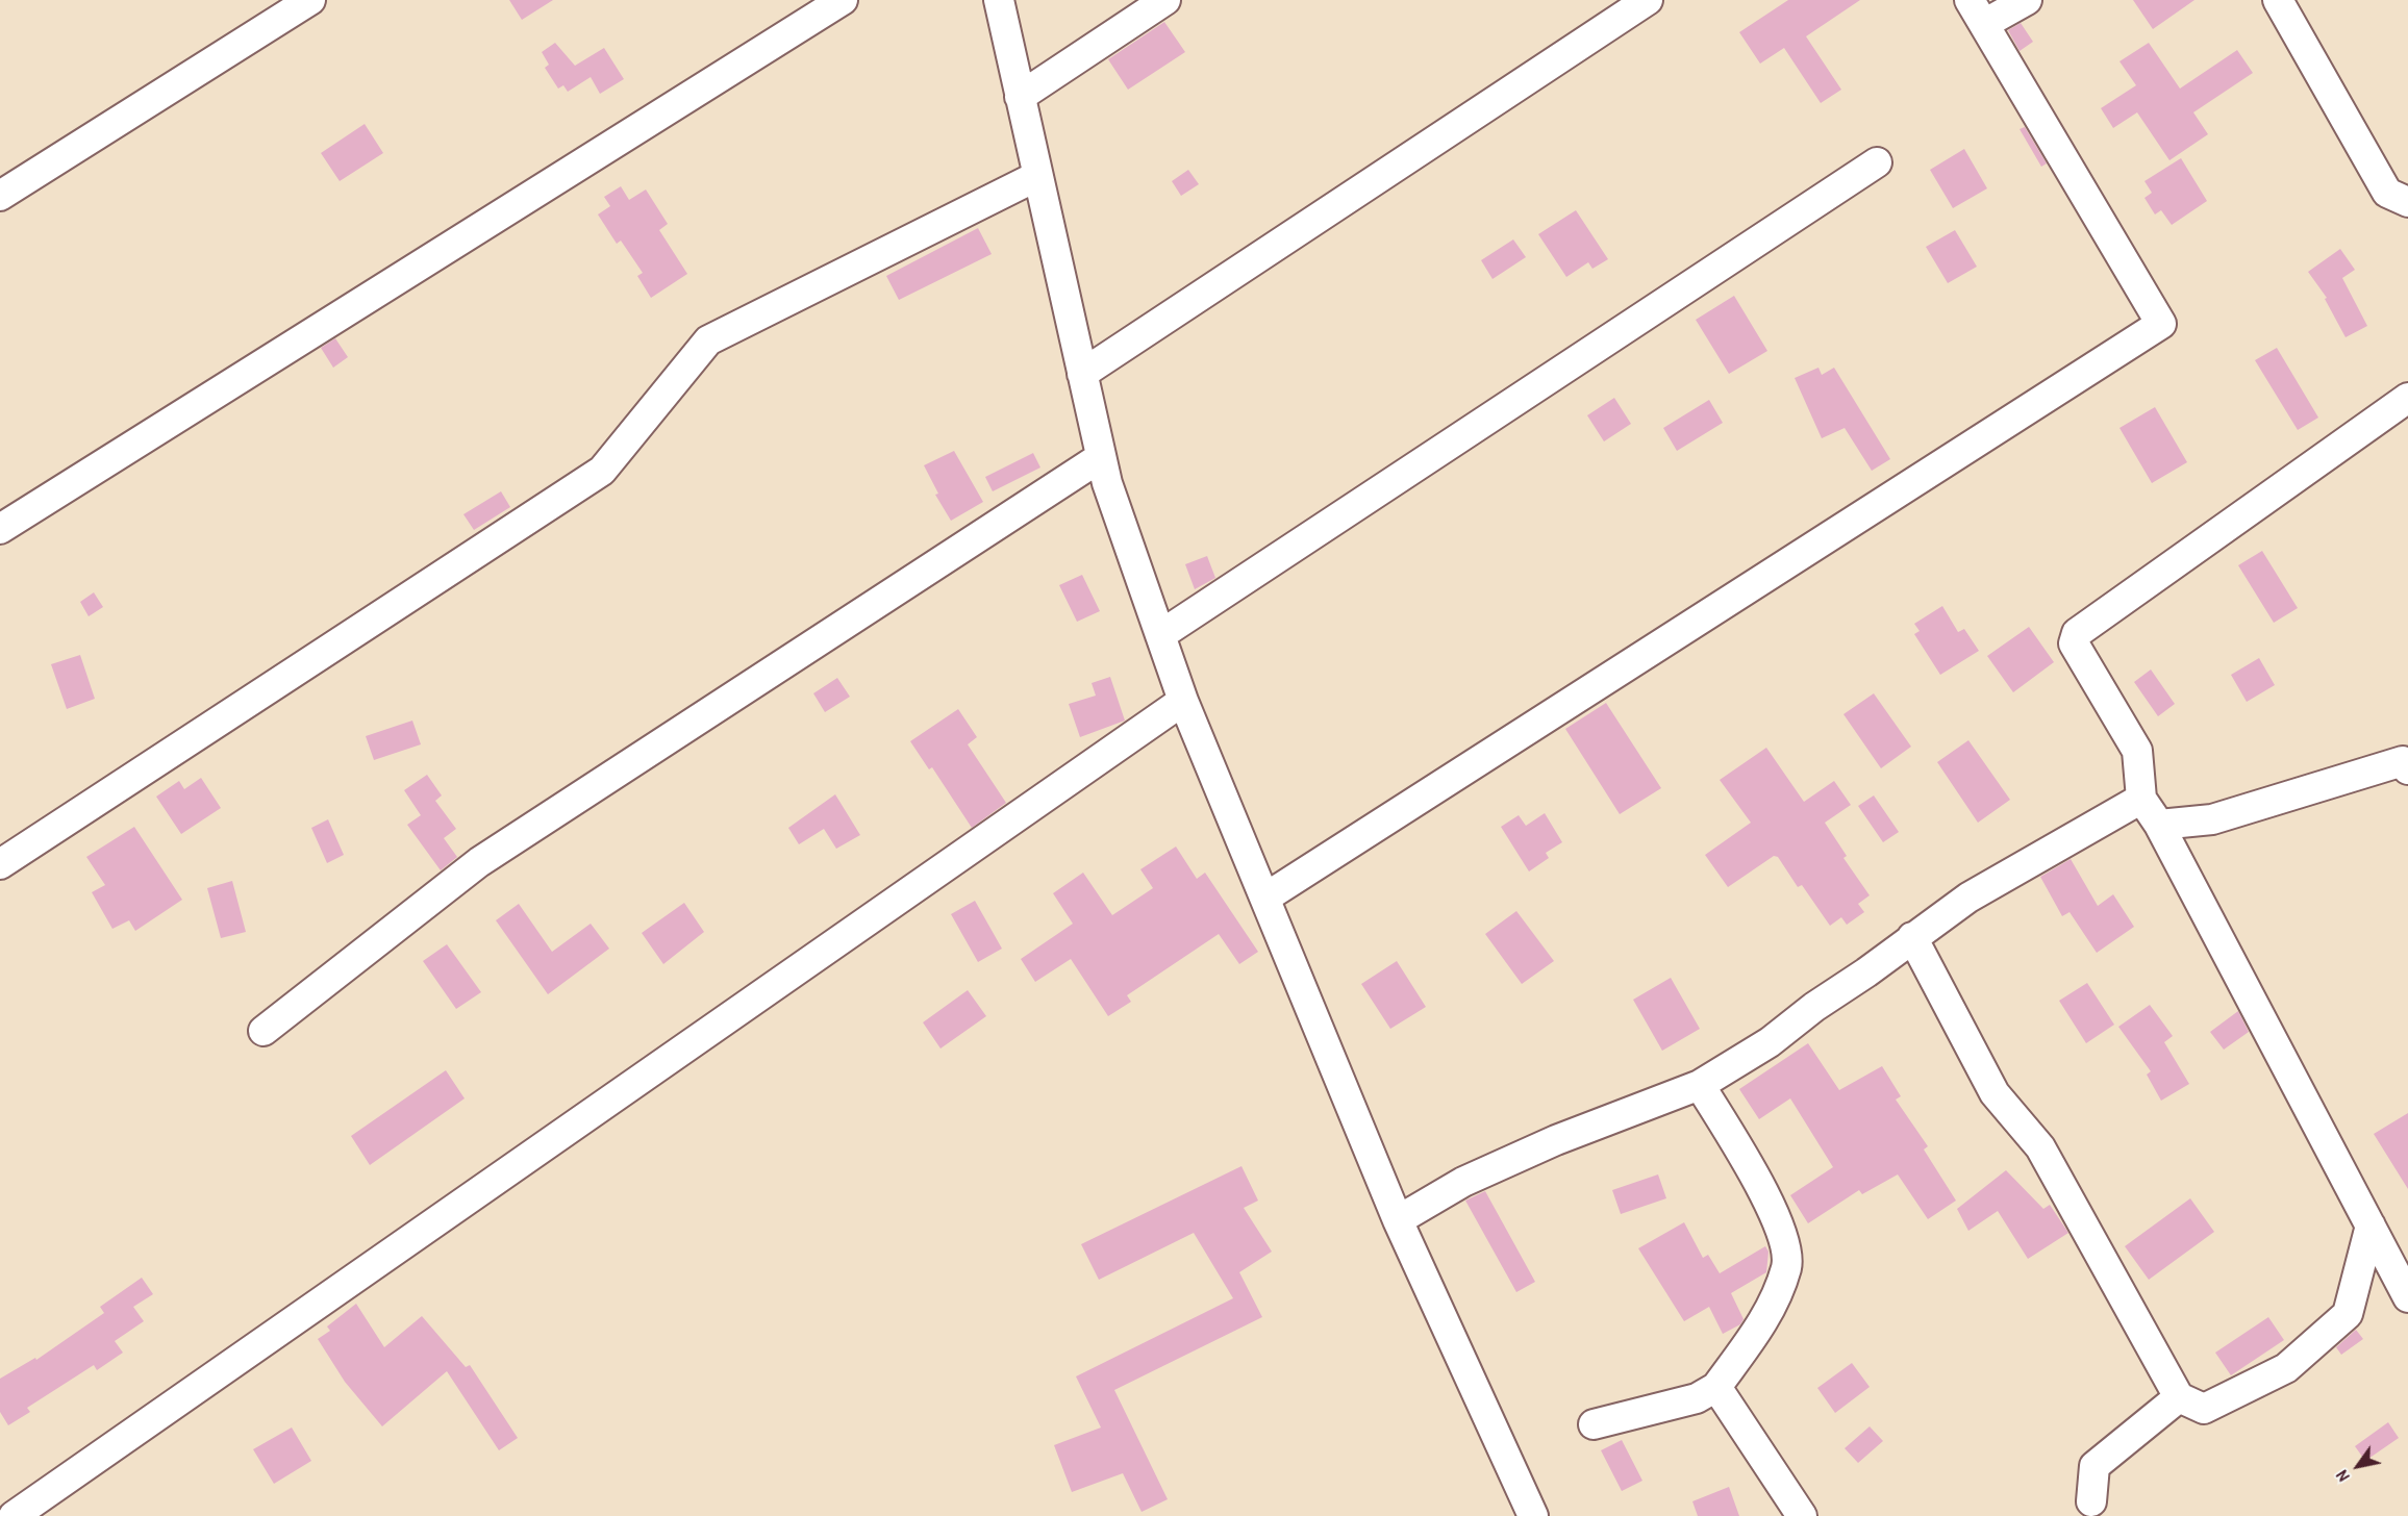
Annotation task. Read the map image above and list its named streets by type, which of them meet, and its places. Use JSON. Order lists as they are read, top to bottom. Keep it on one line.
{"north":"bottom left"}
